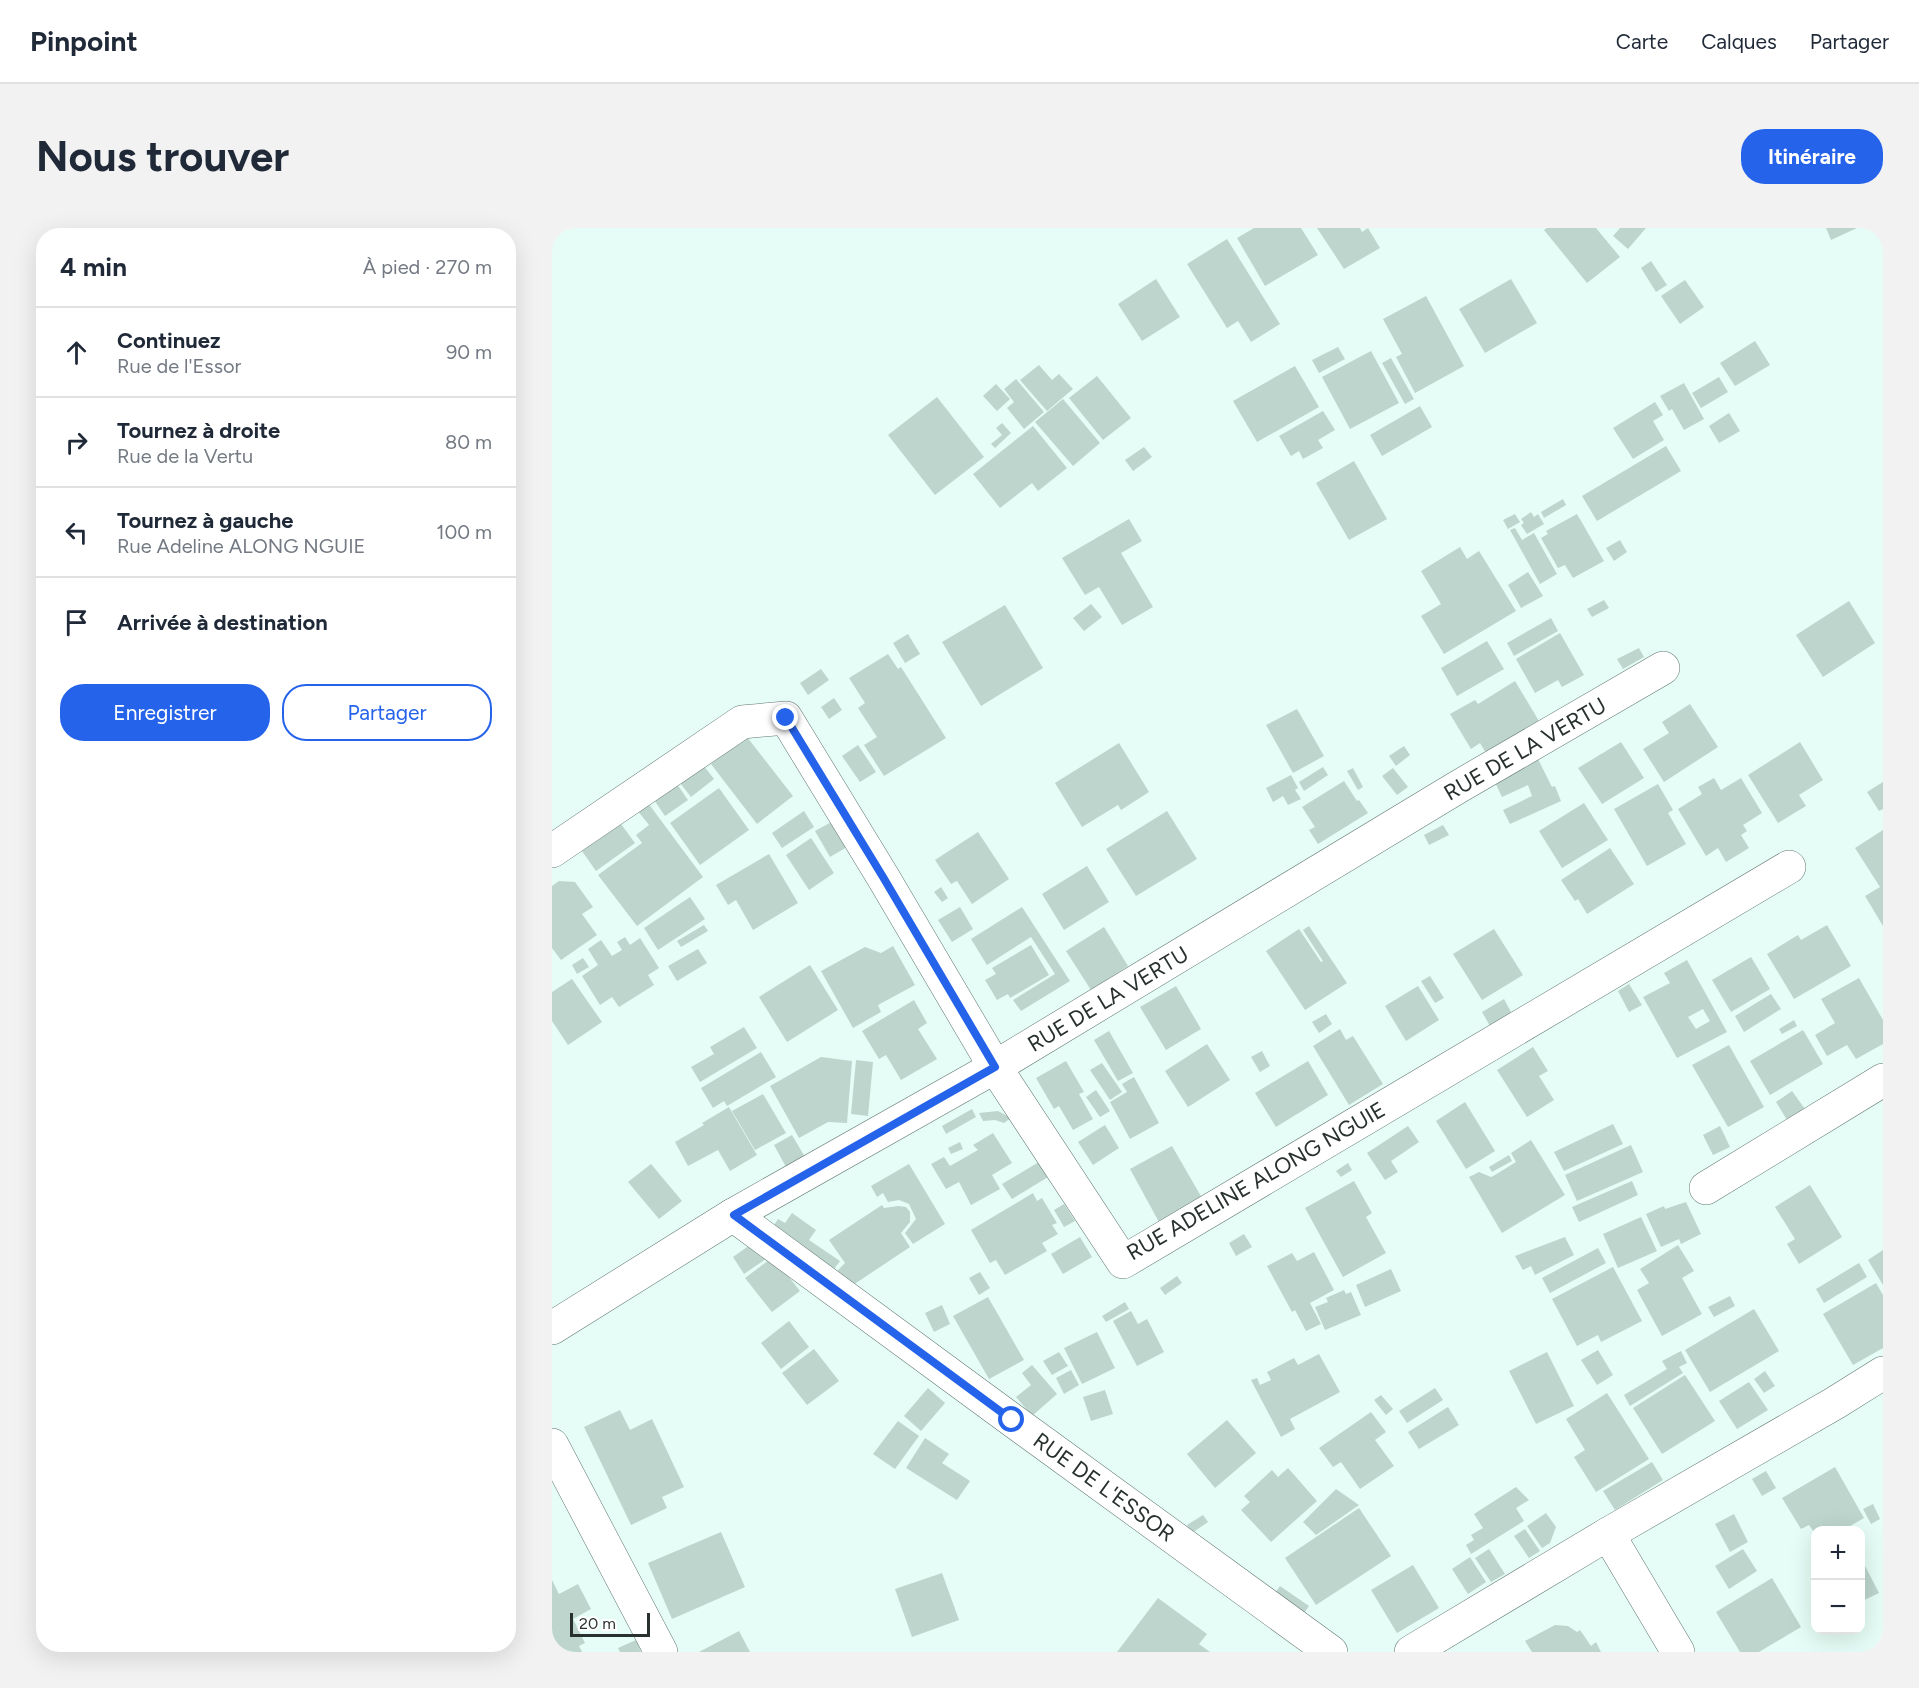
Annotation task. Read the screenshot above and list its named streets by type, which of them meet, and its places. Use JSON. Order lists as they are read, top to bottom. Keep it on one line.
{"streets":{"street":["RUE DE LA VERTU","RUE ADELINE ALONG NGUIE","RUE DE L'ESSOR"]},"crossings":[["RUE DE LA VERTU","RUE ADELINE ALONG NGUIE"],["RUE DE LA VERTU","RUE DE L'ESSOR"]],"scale_bar":"20 m","page":{"header":"Pinpoint","nav":["Carte","Calques","Partager"],"buttons":["Itinéraire",["Enregistrer","Partager"]],"title":"Nous trouver","heading":["4 min","À pied · 270 m"],"list":[["Continuez","Rue de l'Essor","90 m"],["Tournez à droite","Rue de la Vertu","80 m"],["Tournez à gauche","Rue Adeline ALONG NGUIE","100 m"],"Arrivée à destination"],"map_buttons":["+","−"],"scale":"20 m"}}
